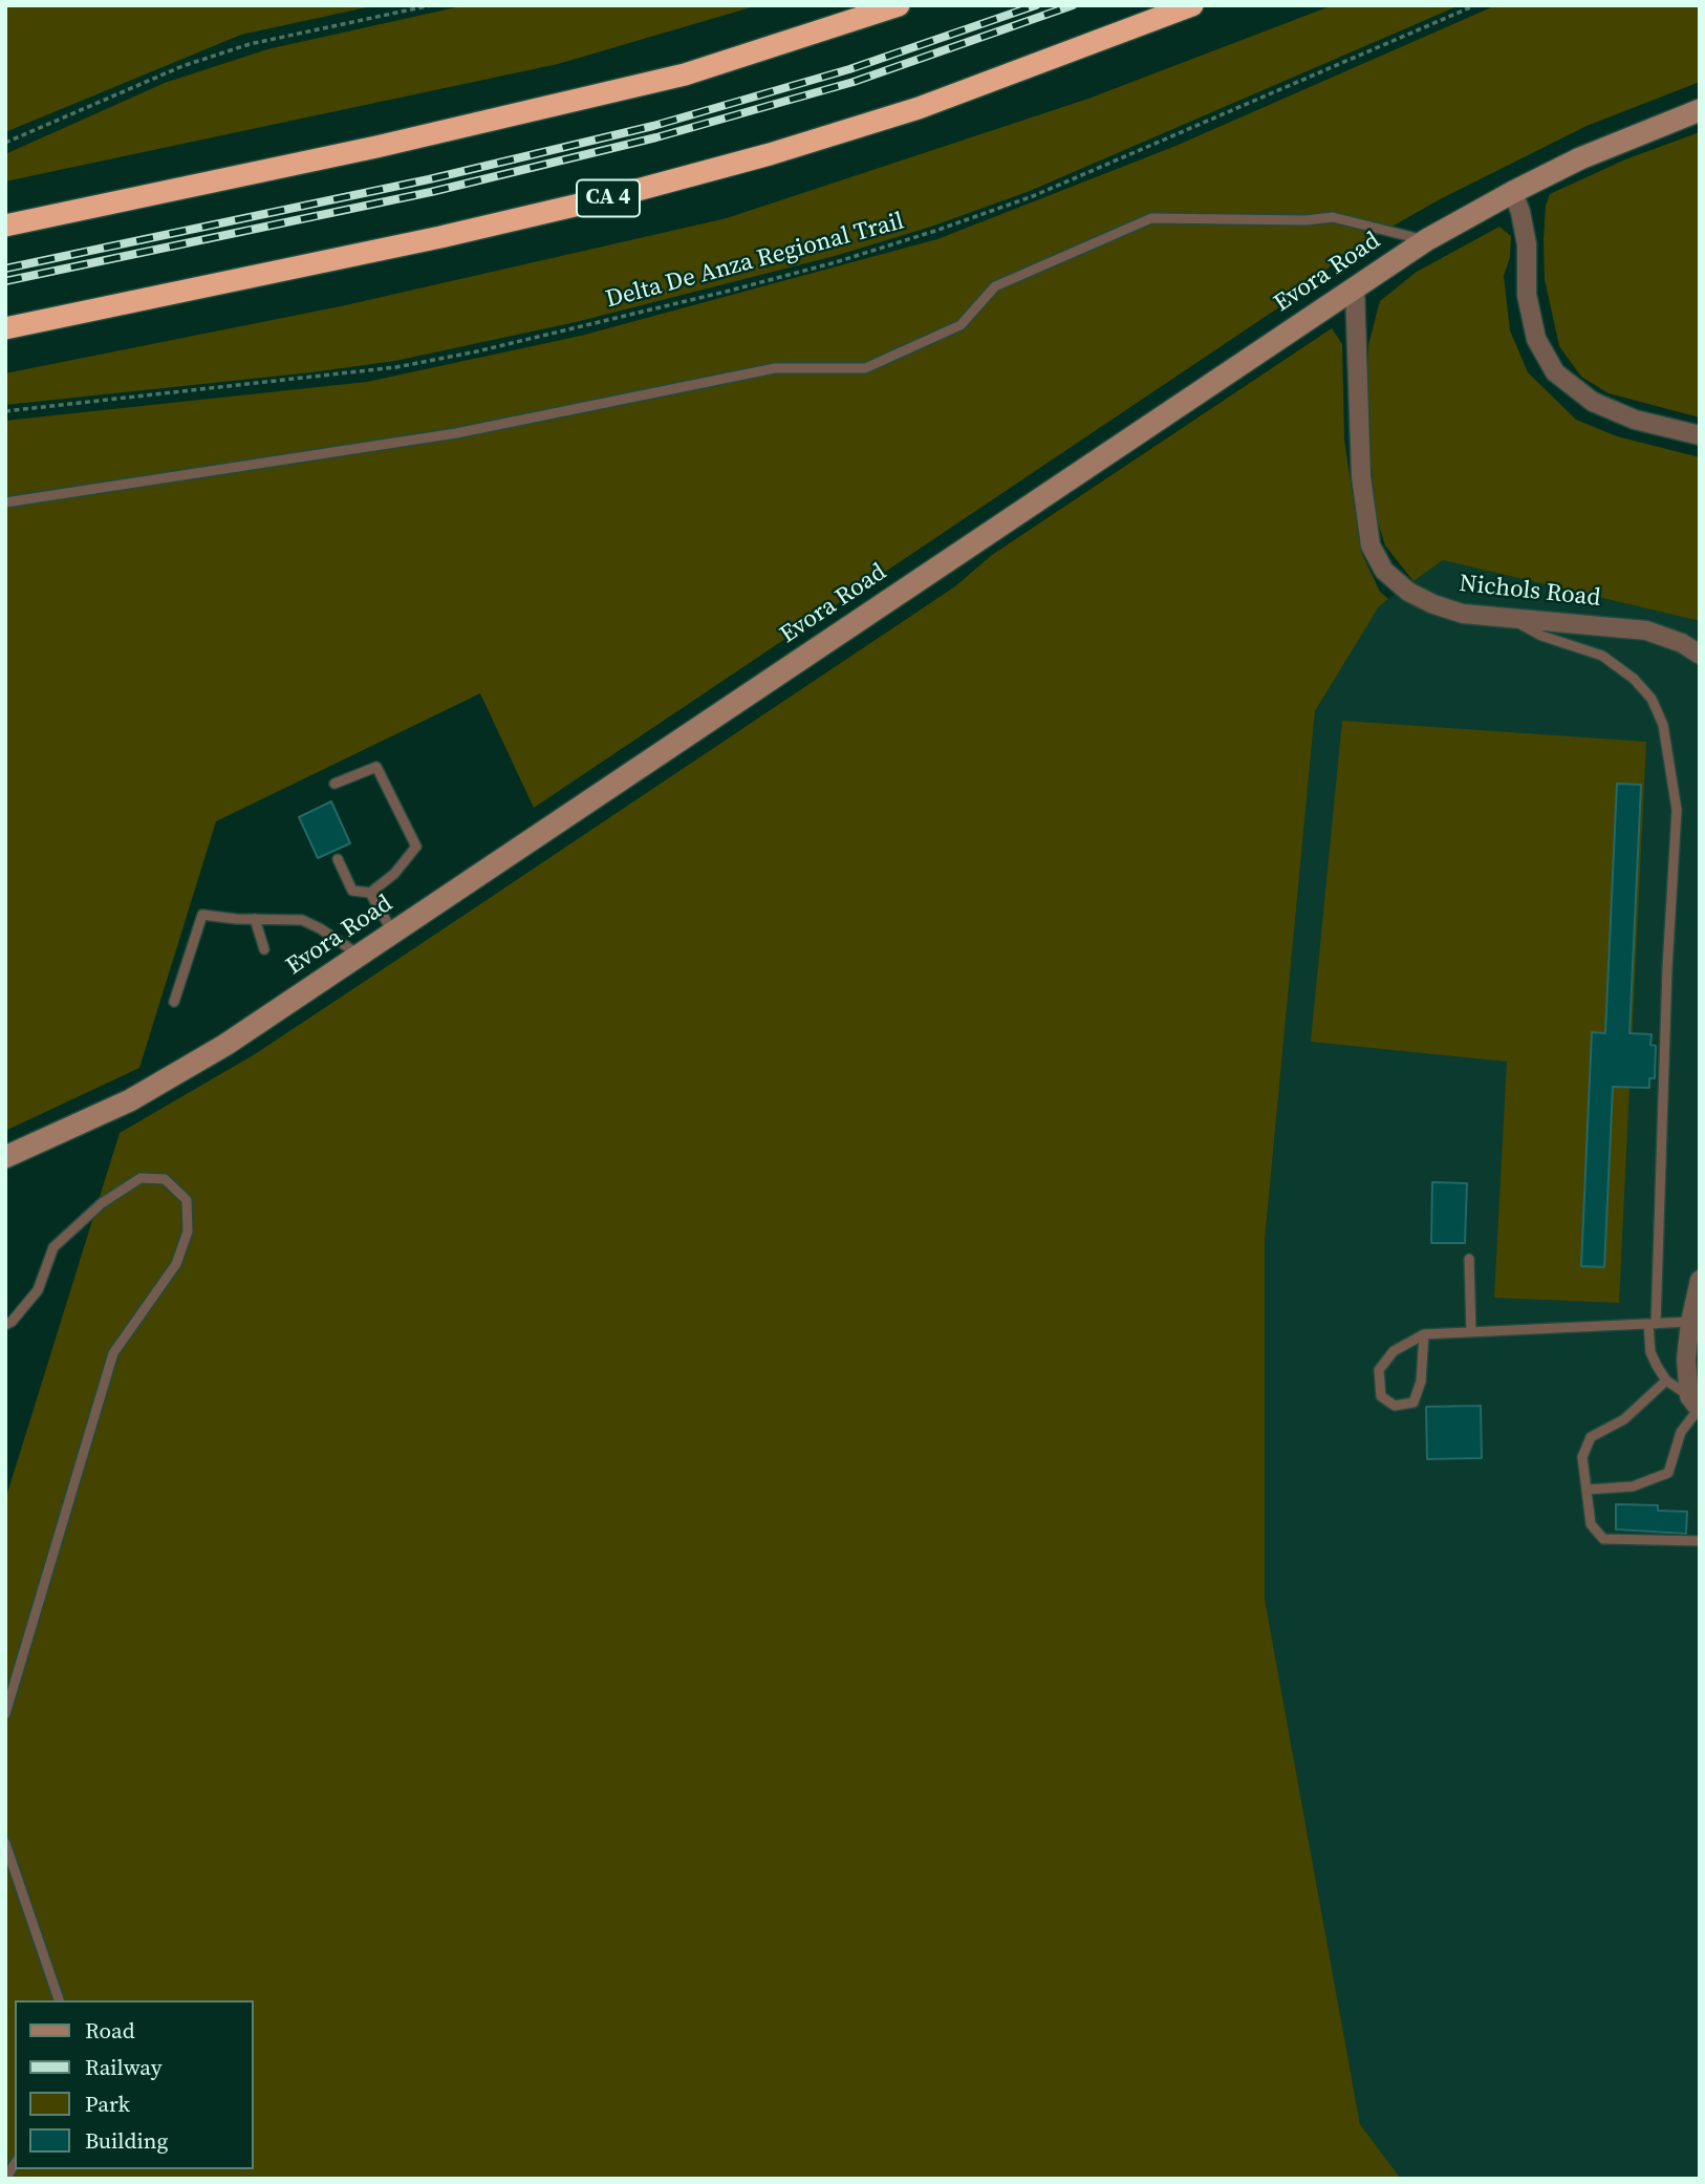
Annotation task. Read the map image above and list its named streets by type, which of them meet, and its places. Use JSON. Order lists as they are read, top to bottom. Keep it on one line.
{"streets":{"highway":["CA 4"],"street":["Evora Road","Nichols Road"],"path":["Delta De Anza Regional Trail"]},"crossings":[["Evora Road","Nichols Road"]],"legend":["Road","Railway","Park","Building"]}
